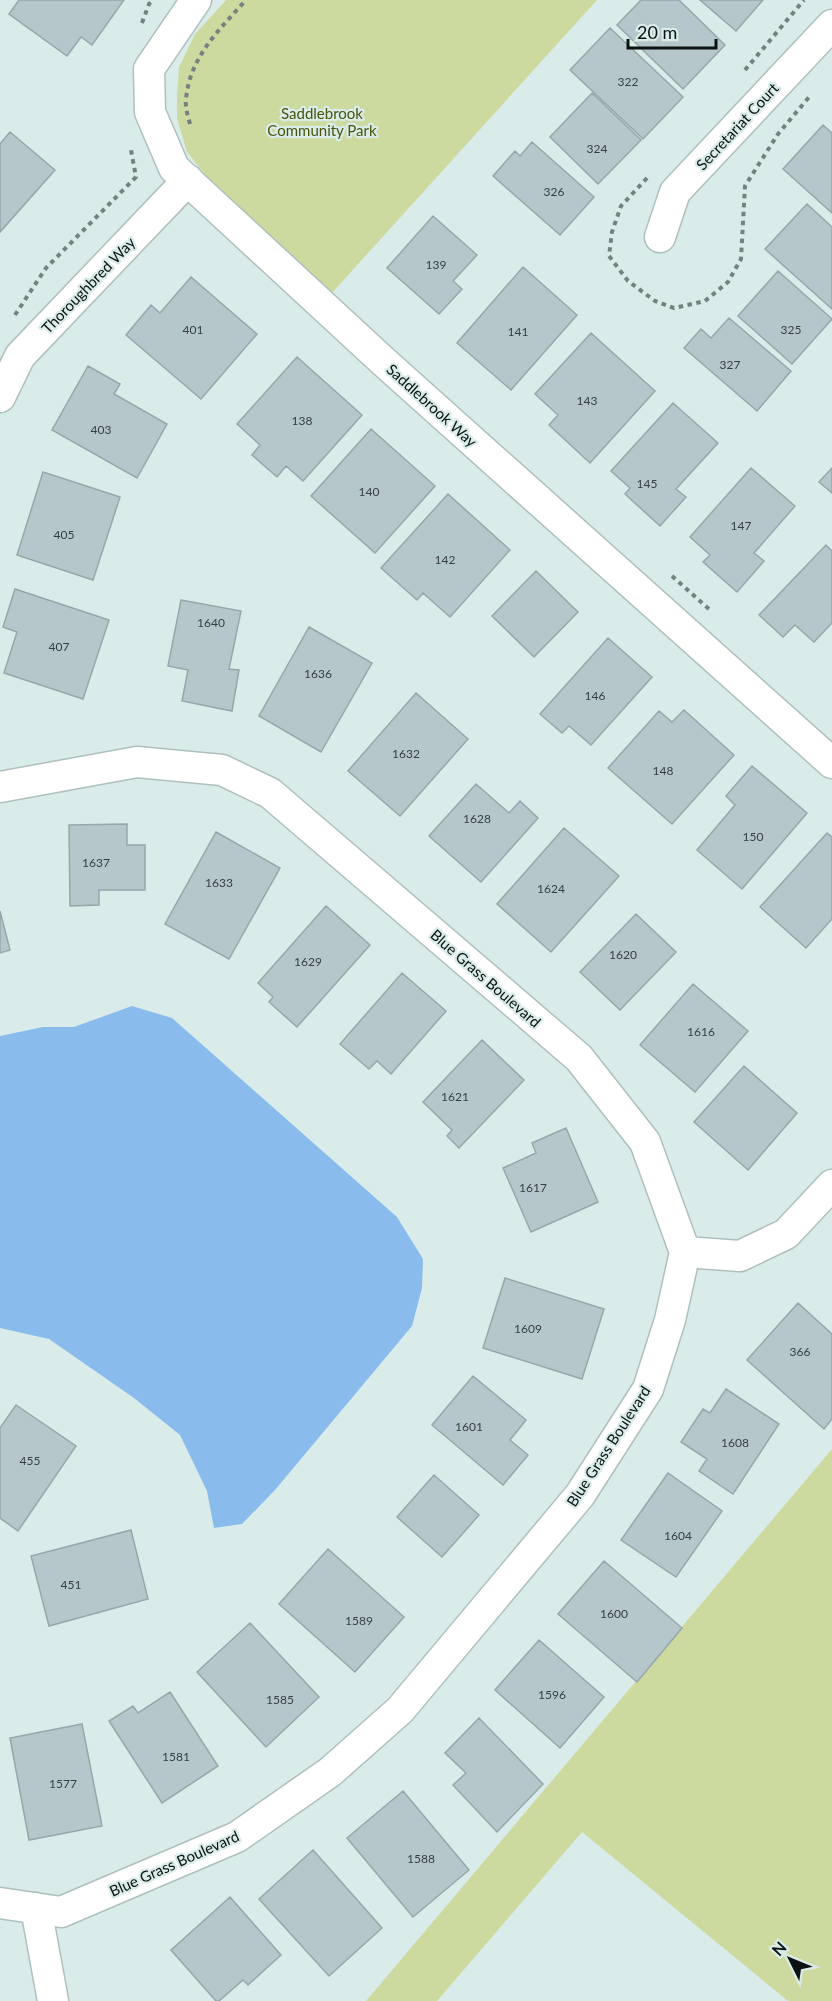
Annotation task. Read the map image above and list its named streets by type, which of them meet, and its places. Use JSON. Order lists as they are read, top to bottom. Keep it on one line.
{"streets":{"street":["Secretariat Court","Thoroughbred Way","Saddlebrook Way","Blue Grass Boulevard"]},"crossings":[["Thoroughbred Way","Saddlebrook Way"]],"parks":["Saddlebrook Community Park"],"house_numbers":["322","324","326","139","401","325","141","327","143","138","403","145","140","147","405","142","1640","407","1636","146","1632","148","1628","150","1637","1633","1624","1620","1629","1616","1621","1617","1609","366","1601","1608","455","1604","451","1600","1589","1596","1585","1581","1577","1588"],"scale_bar":"20 m","north":"top left"}
